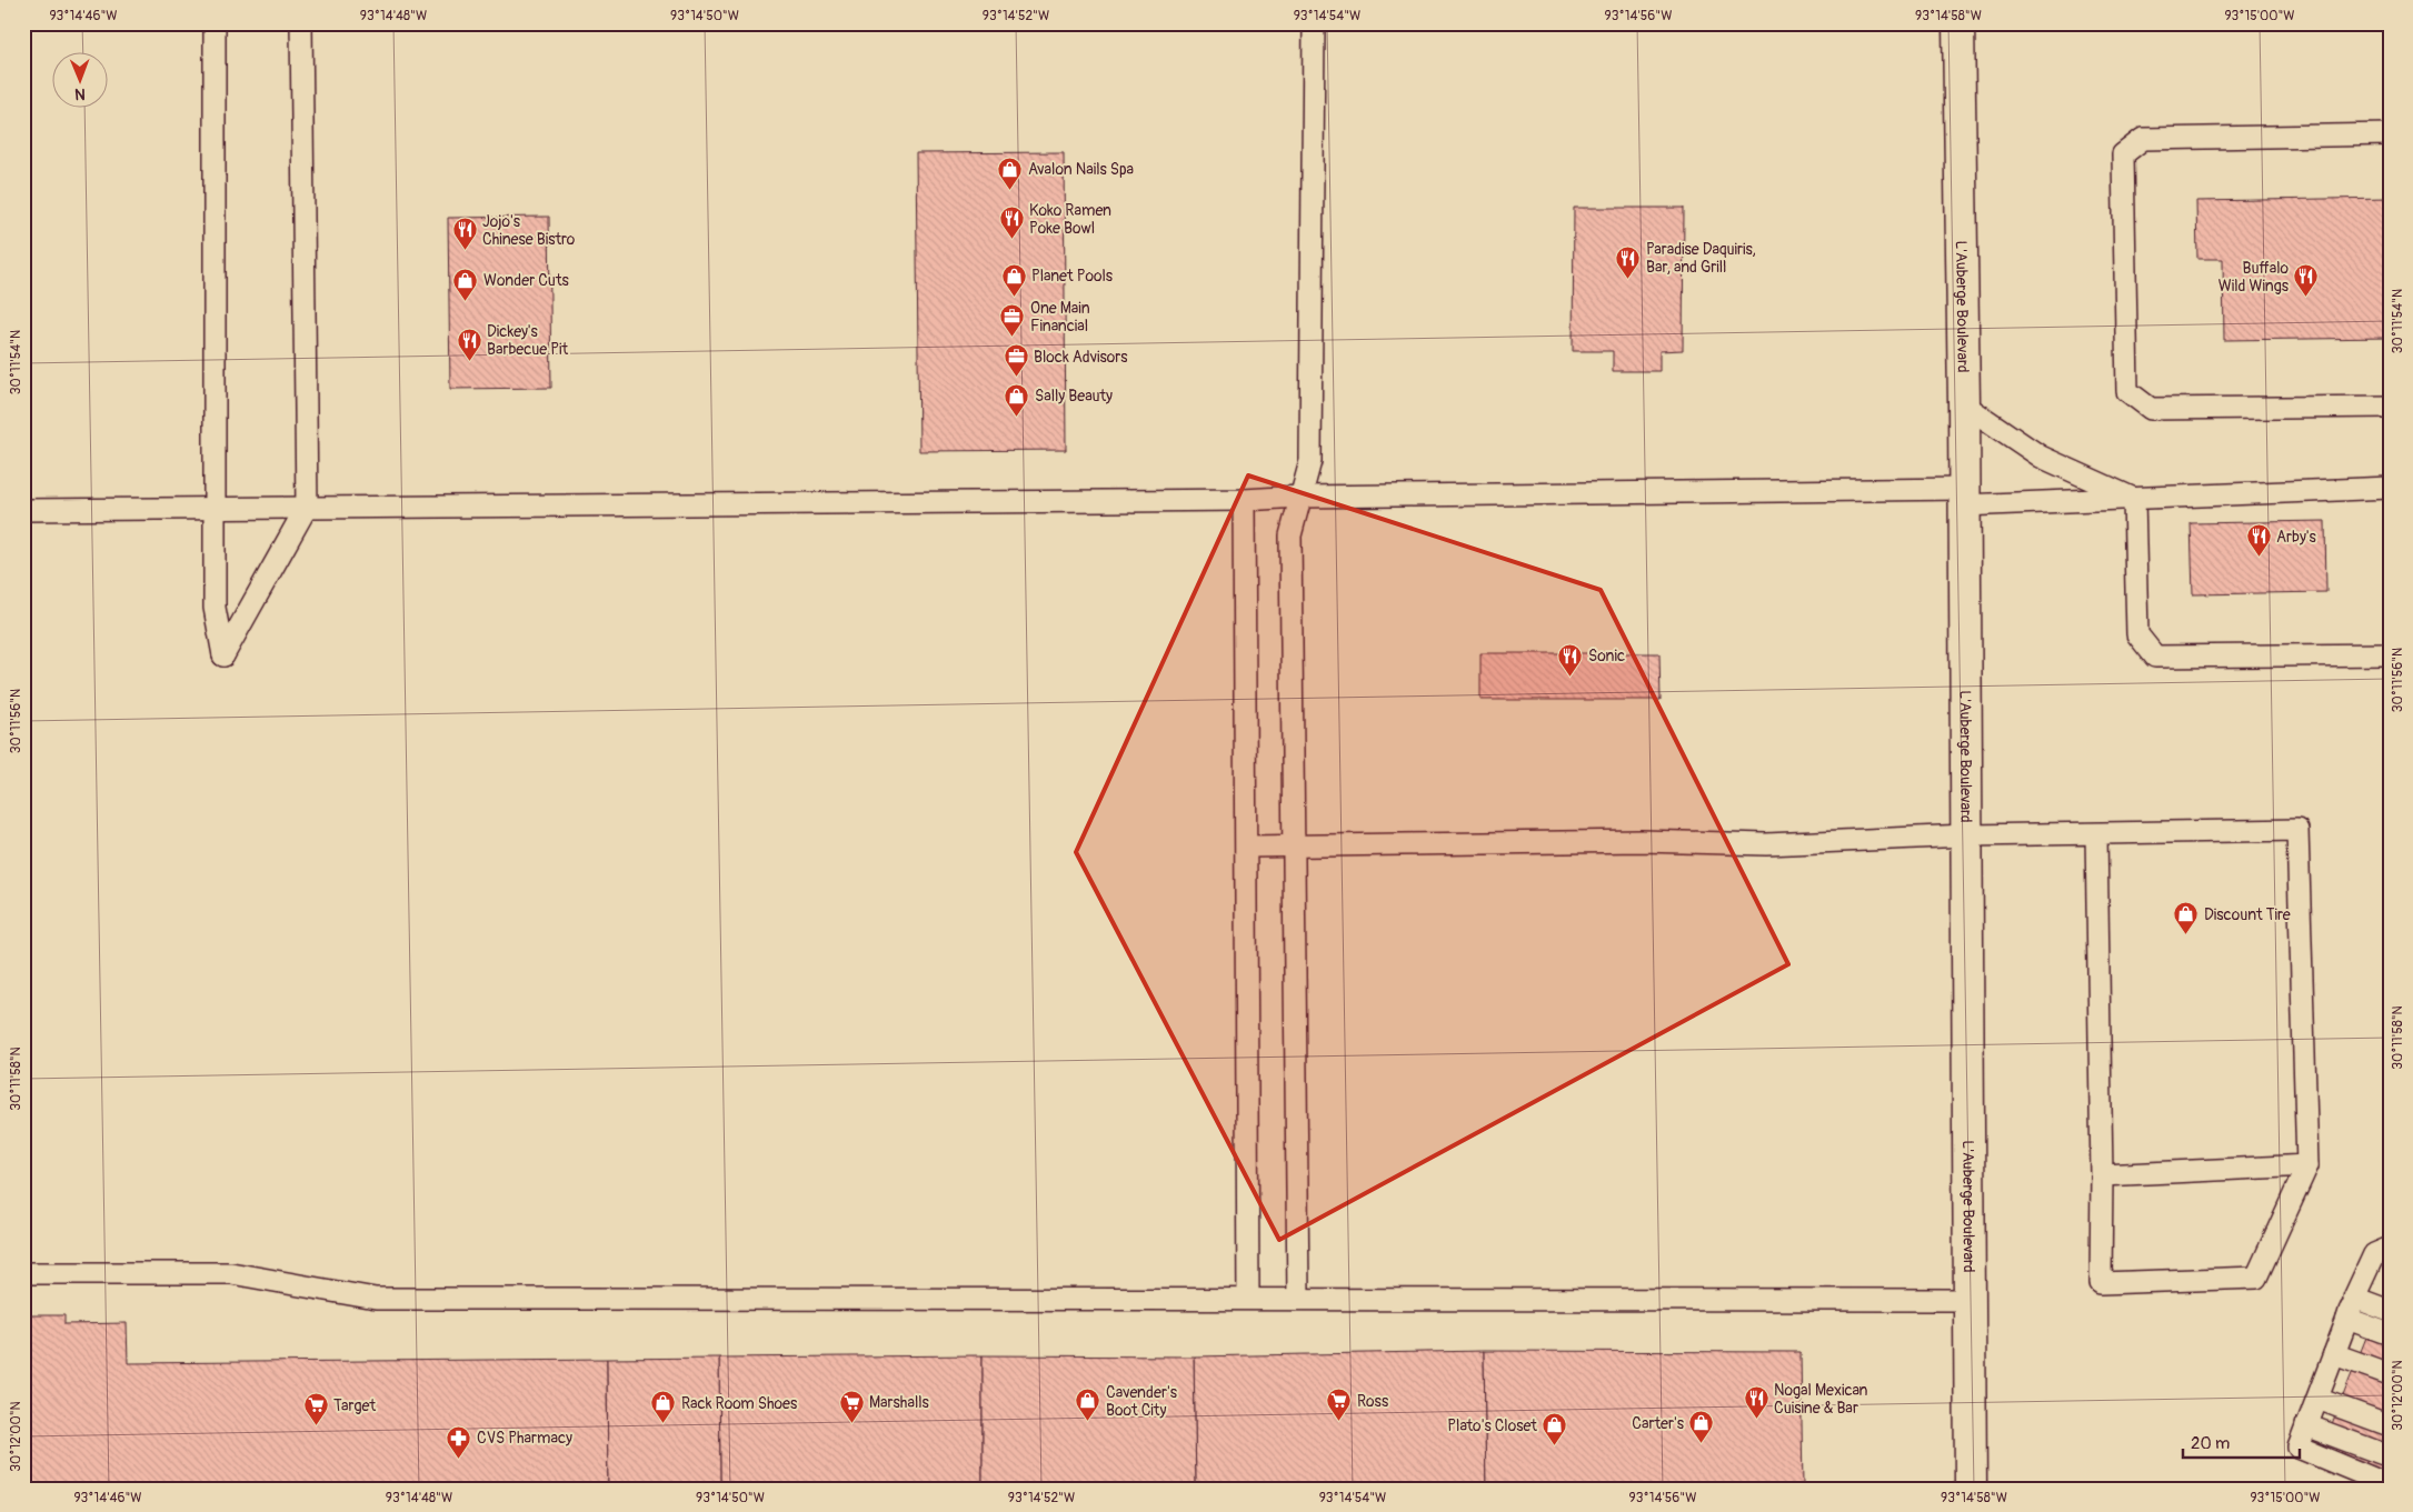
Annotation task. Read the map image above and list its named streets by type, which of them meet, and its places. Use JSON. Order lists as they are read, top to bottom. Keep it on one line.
{"streets":{"street":["L'Auberge Boulevard"]},"places":{"shop":["Avalon Nails Spa","Planet Pools","Wonder Cuts","Sally Beauty","Discount Tire","Cavender's Boot City","Rack Room Shoes","Carter's","Plato's Closet"],"restaurant":["Koko Ramen Poke Bowl","Jojo's Chinese Bistro","Paradise Daquiris, Bar, and Grill","Buffalo Wild Wings","Dickey's Barbecue Pit","Arby's","Sonic","Nogal Mexican Cuisine & Bar"],"office":["One Main Financial","Block Advisors"],"supermarket":["Ross","Marshalls","Target"],"pharmacy":["CVS Pharmacy"]},"scale_bar":"20 m","north":"bottom","coordinates":["93°14'46\"W","93°14'48\"W","93°14'50\"W","93°14'52\"W","93°14'54\"W","93°14'56\"W","93°14'58\"W","93°15'00\"W","30°11'54\"N","30°11'56\"N","30°11'58\"N","30°12'00\"N"]}
